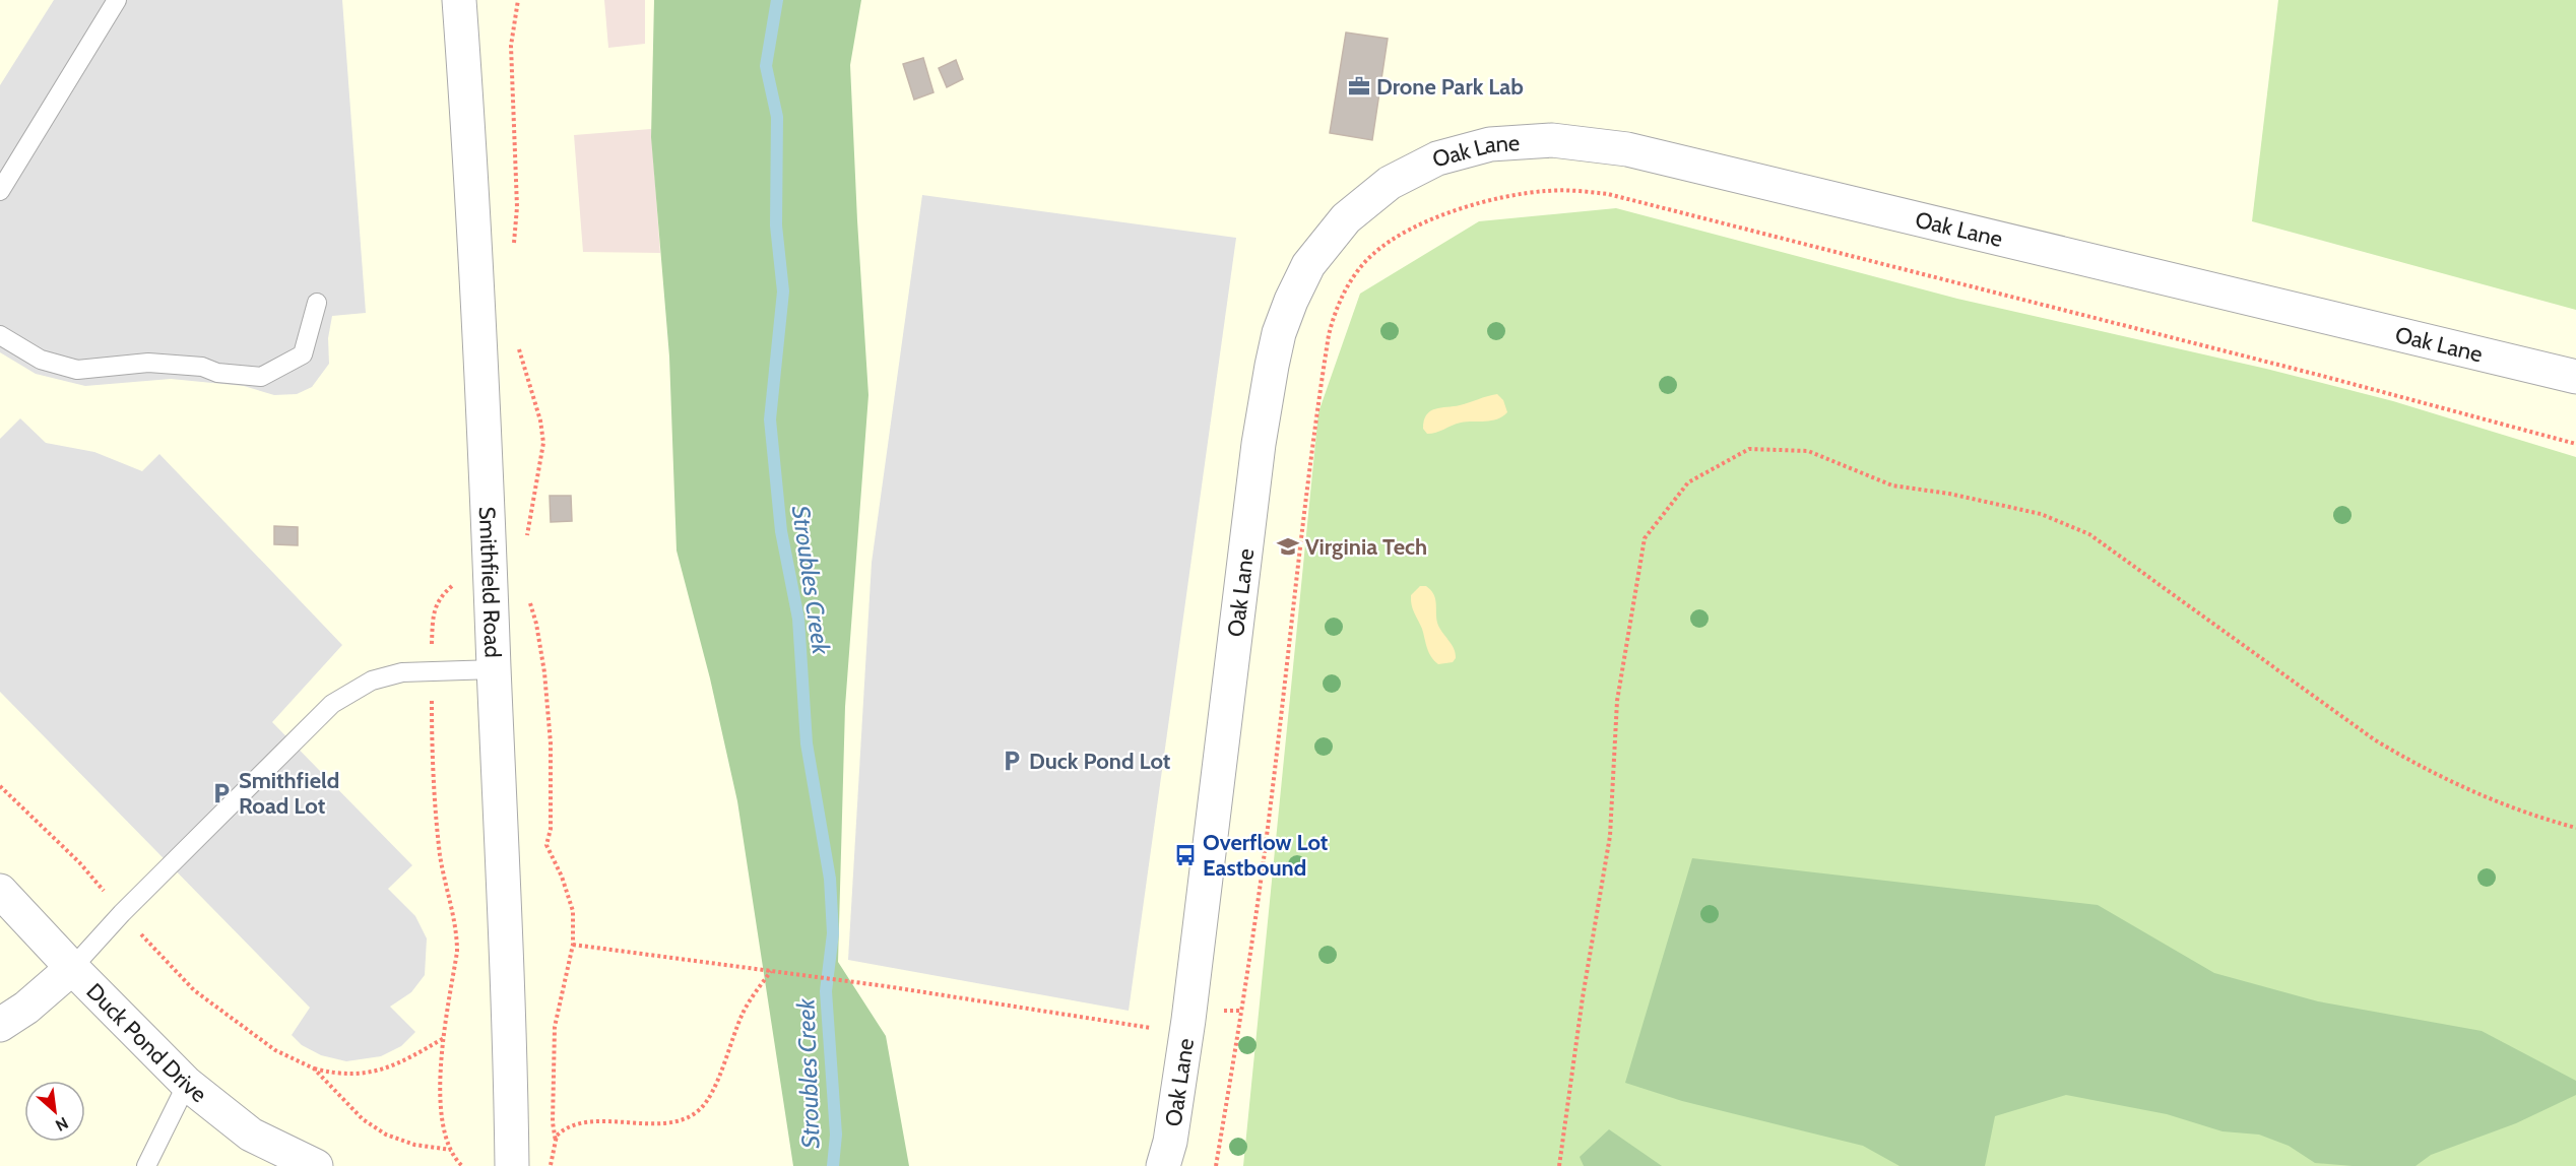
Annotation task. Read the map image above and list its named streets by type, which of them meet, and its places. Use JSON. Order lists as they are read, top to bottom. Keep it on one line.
{"streets":{"street":["Oak Lane","Smithfield Road","Duck Pond Drive"]},"water":["Stroubles Creek"],"places":{"office":["Drone Park Lab"],"school or university":["Virginia Tech"],"parking":["Duck Pond Lot","Smithfield Road Lot"],"bus stop":["Overflow Lot Eastbound"]},"north":"bottom right"}
